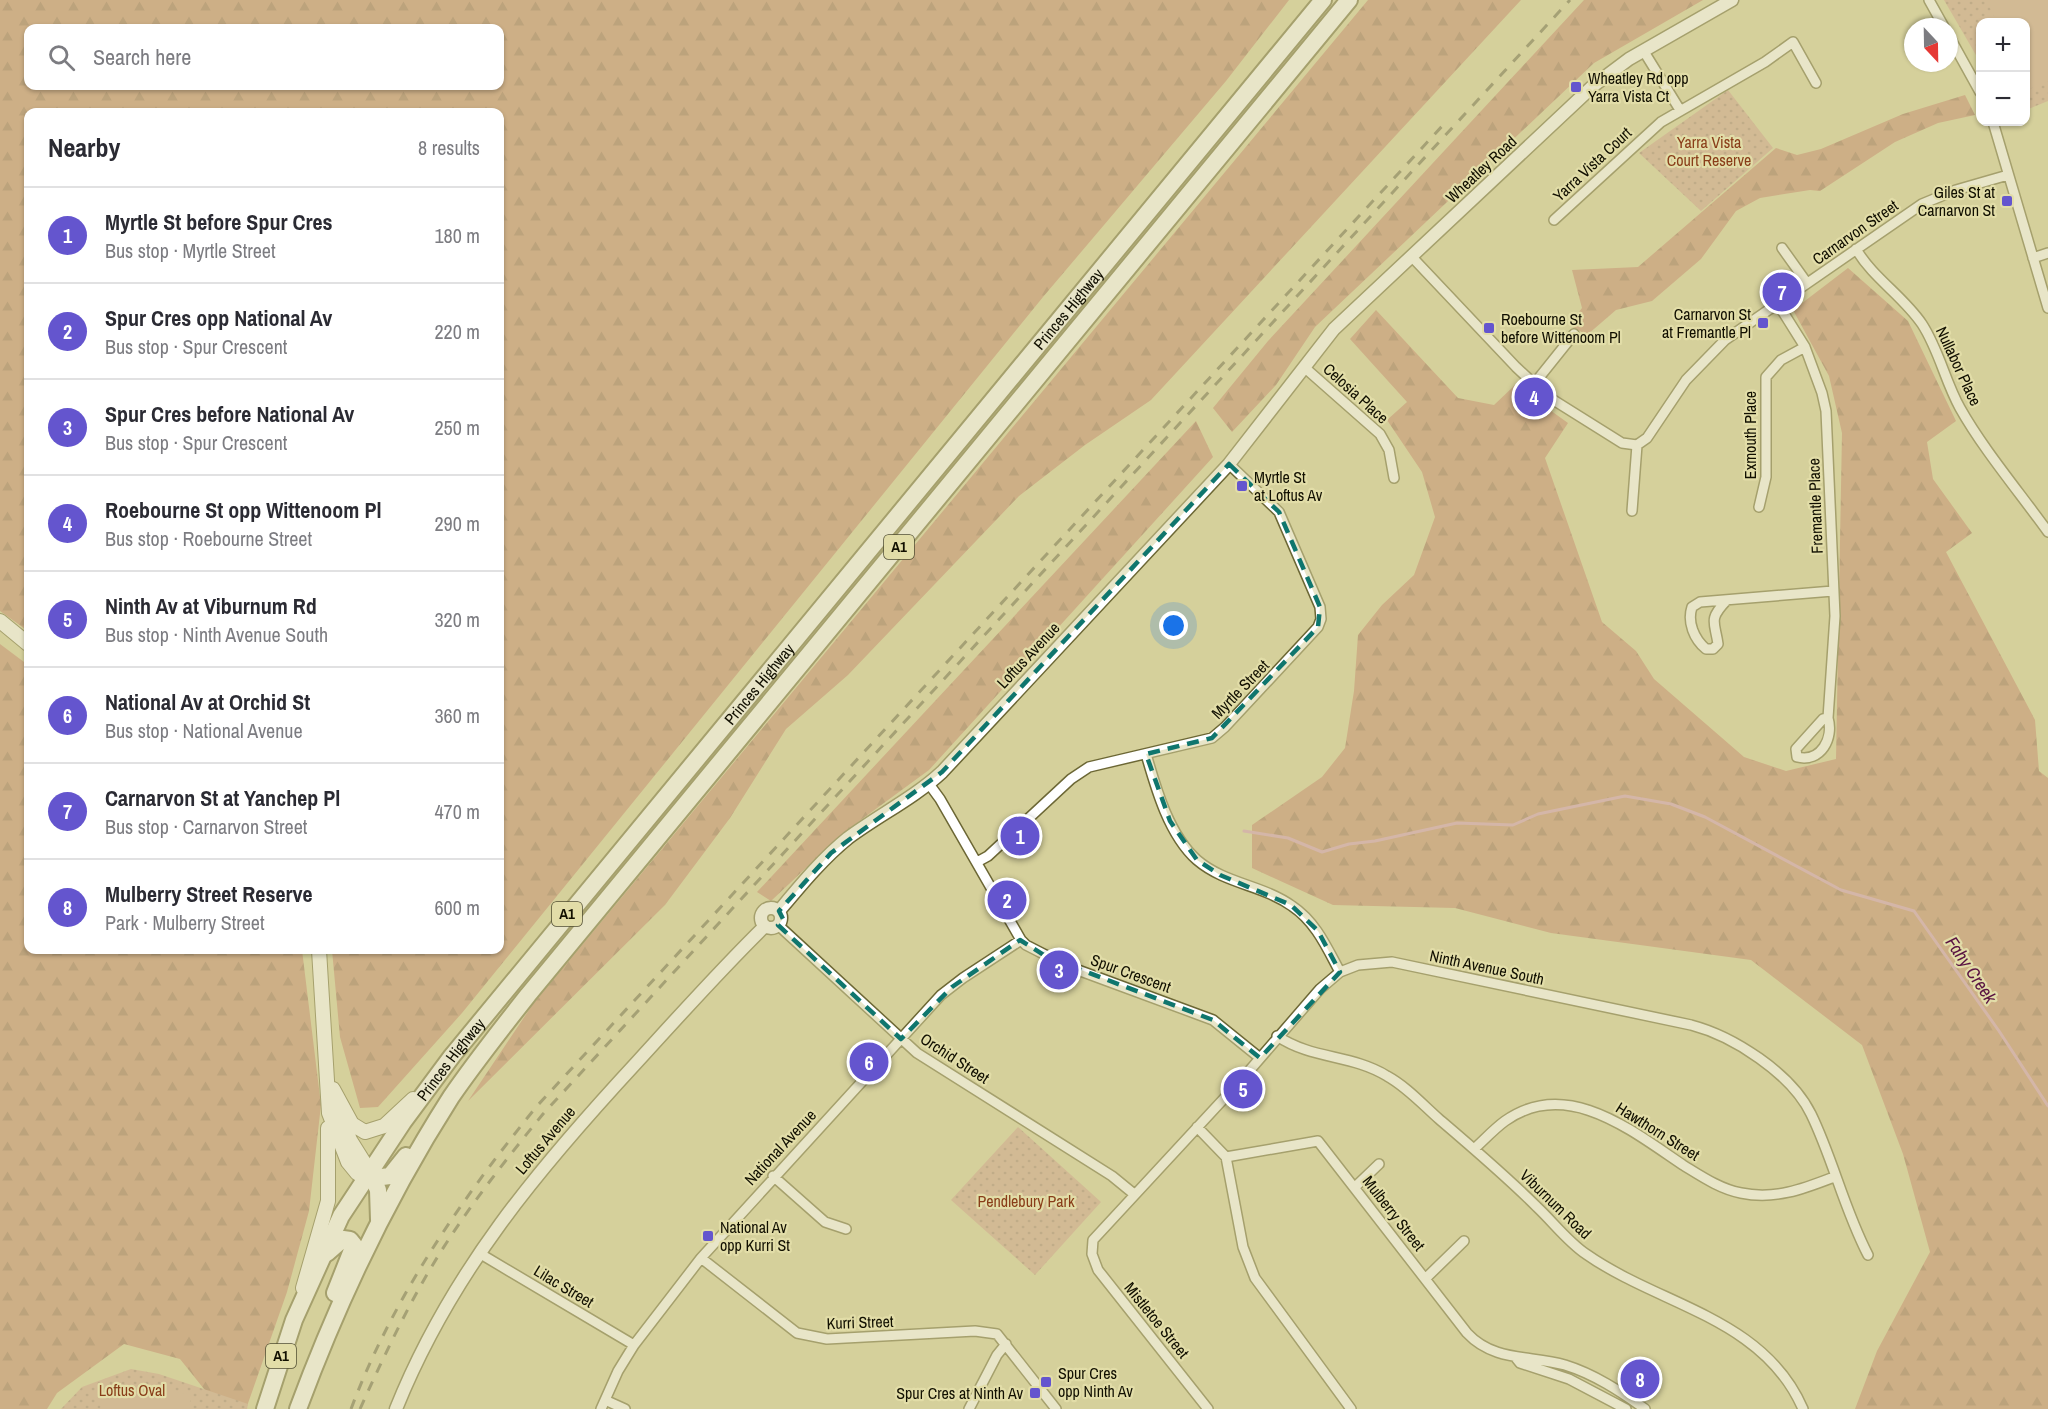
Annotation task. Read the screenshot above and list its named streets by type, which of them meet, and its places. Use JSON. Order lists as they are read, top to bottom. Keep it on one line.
{"streets":{"highway":["Princes Highway","A1"],"street":["Yarra Vista Court","Wheatley Road","Carnarvon Street","Nullabor Place","Celosia Place","Exmouth Place","Fremantle Place","Loftus Avenue","Myrtle Street","Ninth Avenue South","Spur Crescent","Orchid Street","Hawthorn Street","National Avenue","Viburnum Road","Mulberry Street","Lilac Street","Mistletoe Street","Kurri Street"]},"crossings":[["Wheatley Road","Celosia Place"],["Wheatley Road","Loftus Avenue"],["Carnarvon Street","Nullabor Place"],["Carnarvon Street","Fremantle Place"],["Exmouth Place","Fremantle Place"],["Loftus Avenue","Myrtle Street"],["Loftus Avenue","Spur Crescent"],["Loftus Avenue","Orchid Street"],["Loftus Avenue","Lilac Street"],["Myrtle Street","Spur Crescent"],["Ninth Avenue South","Spur Crescent"],["Ninth Avenue South","Orchid Street"],["Ninth Avenue South","Hawthorn Street"],["Ninth Avenue South","Viburnum Road"],["Ninth Avenue South","Mistletoe Street"],["Spur Crescent","National Avenue"],["Orchid Street","National Avenue"],["Hawthorn Street","Viburnum Road"],["National Avenue","Lilac Street"],["National Avenue","Kurri Street"]],"water":["Fahy Creek"],"parks":["Yarra Vista Court Reserve","Pendlebury Park","Loftus Oval"],"places":{"transit":["Wheatley Rd opp Yarra Vista Ct","Giles St at Carnarvon St","Carnarvon St at Fremantle Pl","Roebourne St before Wittenoom Pl","Myrtle St at Loftus Av","National Av opp Kurri St","Spur Cres opp Ninth Av","Spur Cres at Ninth Av"]},"north":"bottom","page":{"map_buttons":["+","−"],"search":"Search here","heading":["Nearby","8 results"],"list":[{"mark":"1","name":"Myrtle St before Spur Cres","note":"Bus stop · Myrtle Street","value":"180 m"},{"mark":"2","name":"Spur Cres opp National Av","note":"Bus stop · Spur Crescent","value":"220 m"},{"mark":"3","name":"Spur Cres before National Av","note":"Bus stop · Spur Crescent","value":"250 m"},{"mark":"4","name":"Roebourne St opp Wittenoom Pl","note":"Bus stop · Roebourne Street","value":"290 m"},{"mark":"5","name":"Ninth Av at Viburnum Rd","note":"Bus stop · Ninth Avenue South","value":"320 m"},{"mark":"6","name":"National Av at Orchid St","note":"Bus stop · National Avenue","value":"360 m"},{"mark":"7","name":"Carnarvon St at Yanchep Pl","note":"Bus stop · Carnarvon Street","value":"470 m"},{"mark":"8","name":"Mulberry Street Reserve","note":"Park · Mulberry Street","value":"600 m"}],"pins":["7","4","1","2","3","6","5","8"]}}
